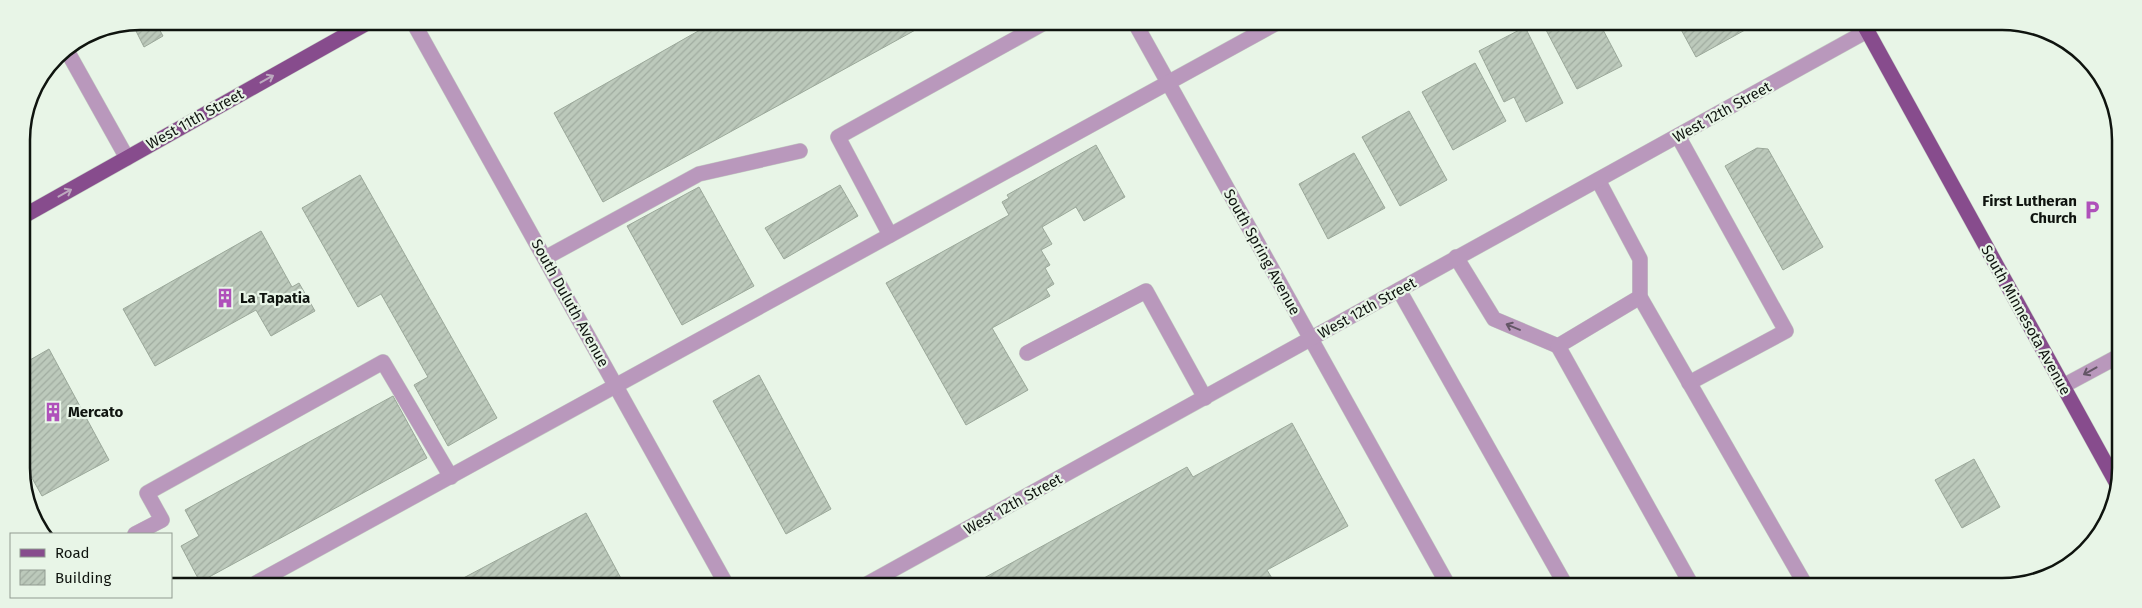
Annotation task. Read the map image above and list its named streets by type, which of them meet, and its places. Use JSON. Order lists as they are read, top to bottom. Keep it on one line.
{"streets":{"main road":["West 11th Street","South Minnesota Avenue"],"street":["West 12th Street","South Spring Avenue","South Duluth Avenue"]},"crossings":[["West 12th Street","South Spring Avenue"]],"one_way":["West 11th Street"],"places":{"parking":["First Lutheran Church"],"building":["La Tapatia","Mercato"]},"legend":["Road","Building"]}
